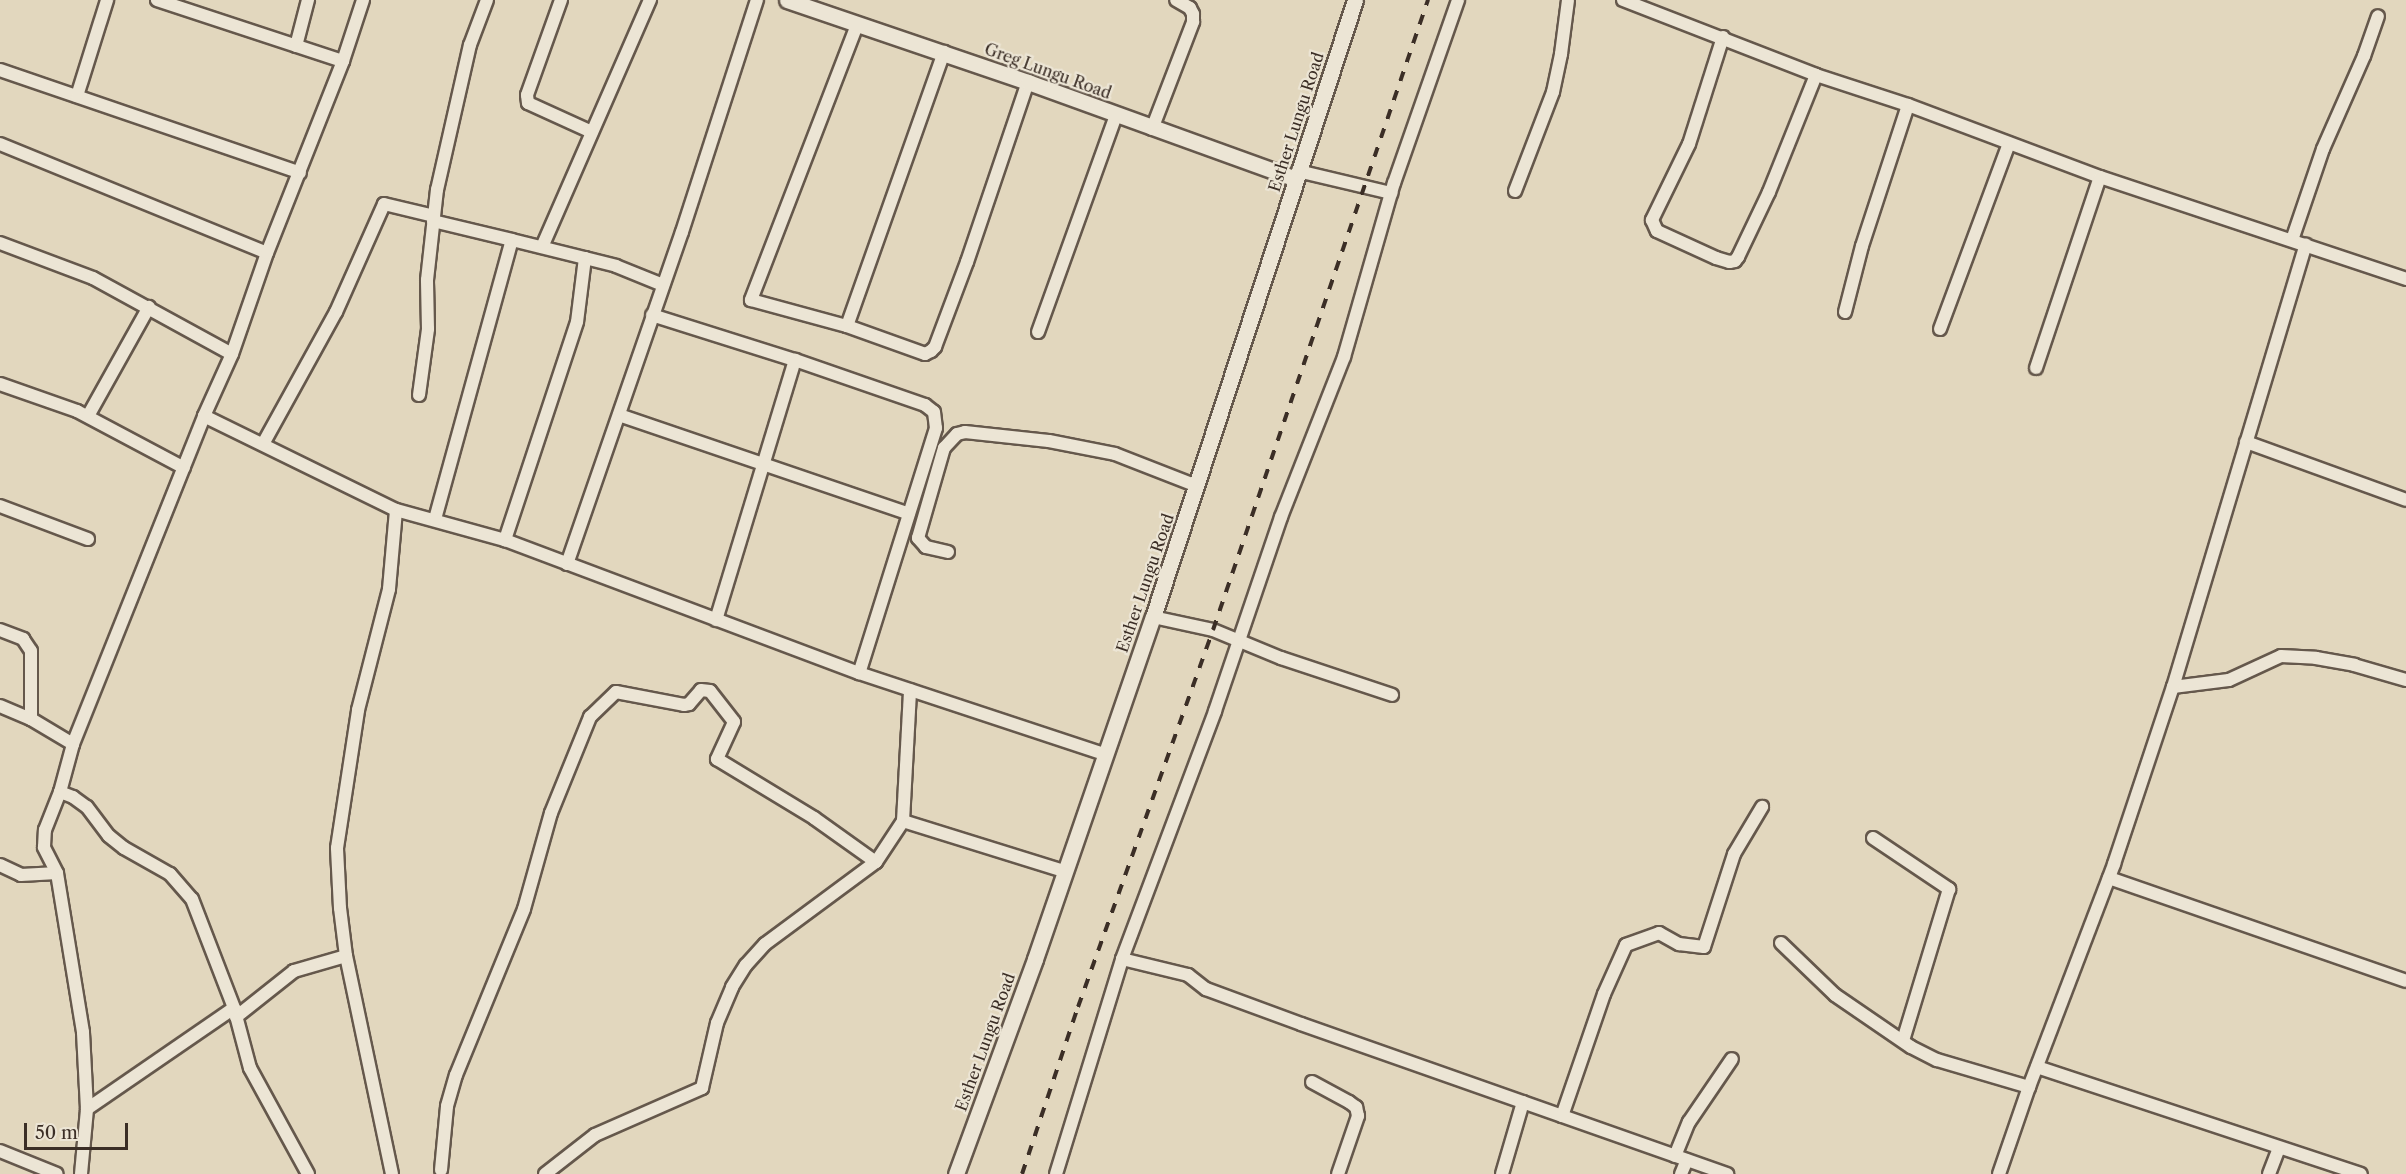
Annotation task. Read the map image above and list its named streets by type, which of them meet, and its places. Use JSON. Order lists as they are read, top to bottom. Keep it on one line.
{"streets":{"street":["Greg Lungu Road","Esther Lungu Road"]},"crossings":[["Greg Lungu Road","Esther Lungu Road"]],"scale_bar":"50 m"}
